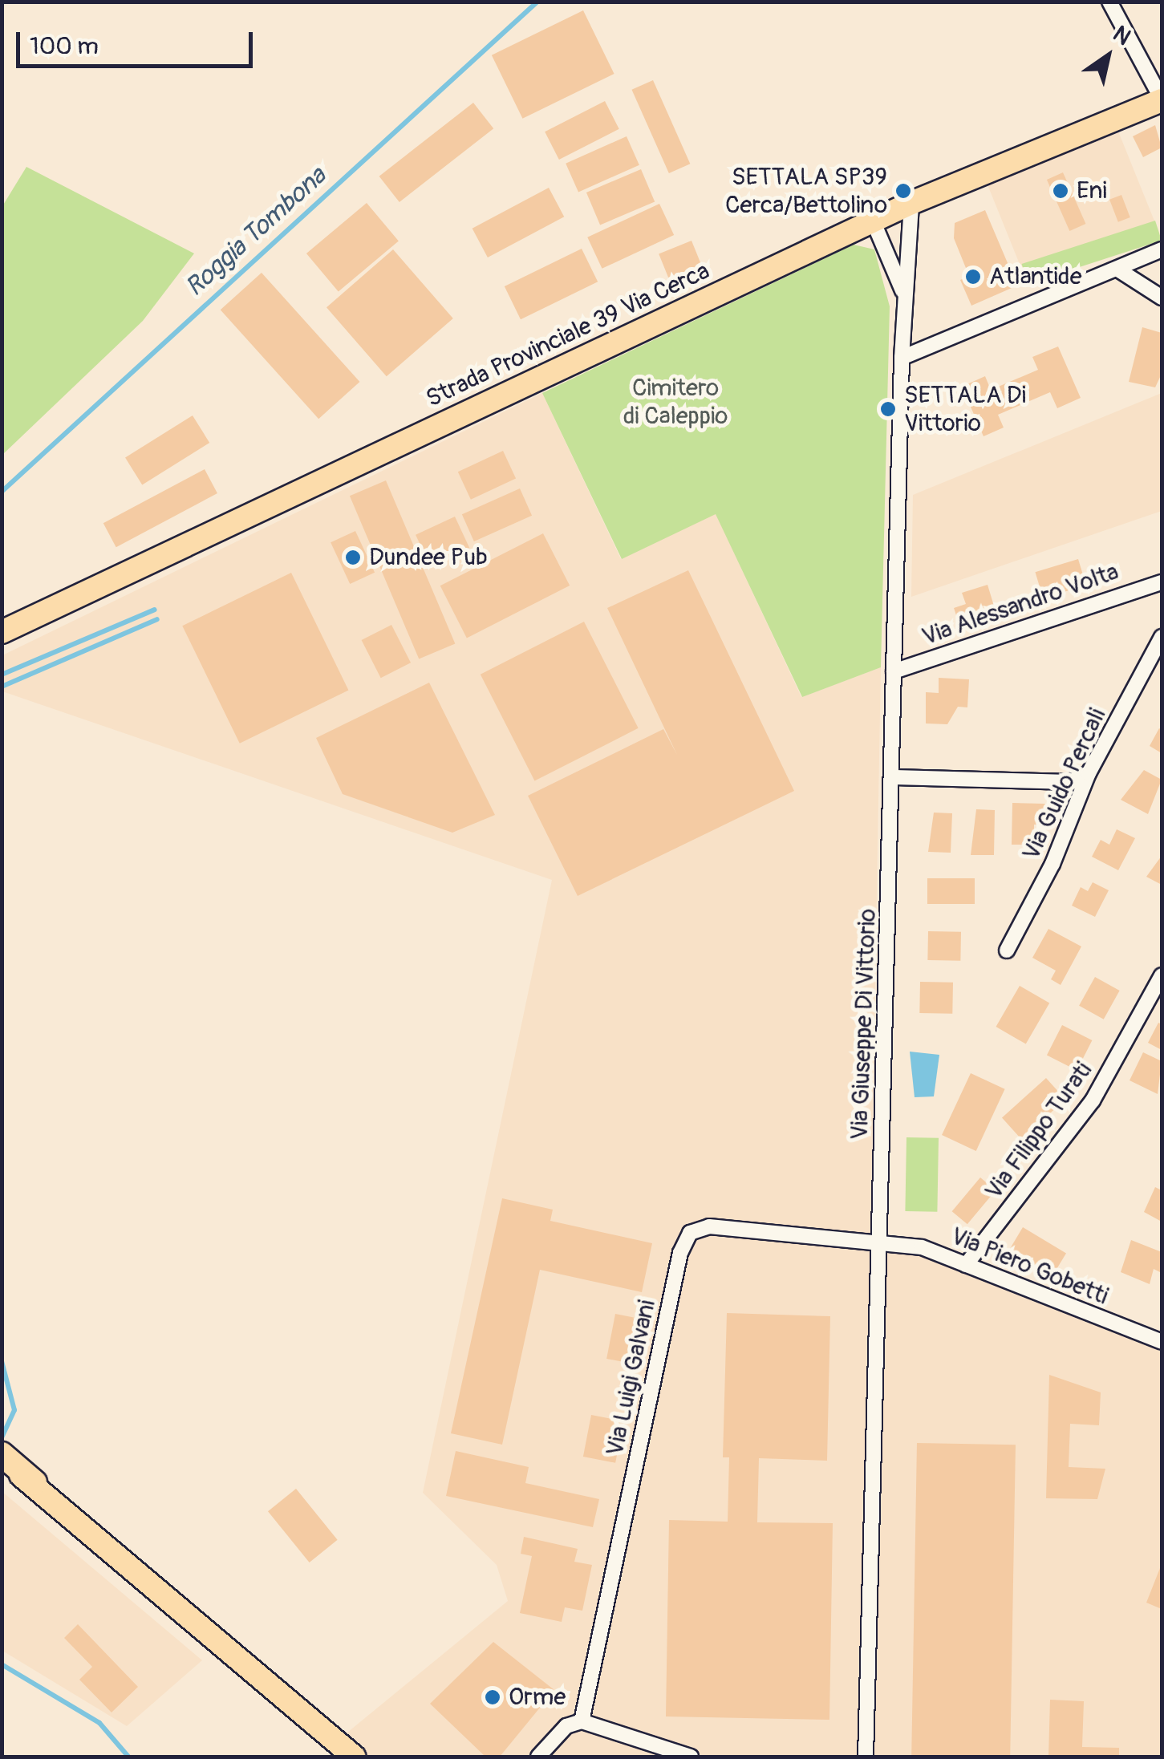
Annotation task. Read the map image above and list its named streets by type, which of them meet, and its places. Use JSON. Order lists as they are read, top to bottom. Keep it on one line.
{"streets":{"main road":["Strada Provinciale 39 Via Cerca"],"street":["Via Alessandro Volta","Via Guido Percali","Via Giuseppe Di Vittorio","Via Filippo Turati","Via Piero Gobetti","Via Luigi Galvani"]},"crossings":[["Strada Provinciale 39 Via Cerca","Via Giuseppe Di Vittorio"],["Via Alessandro Volta","Via Giuseppe Di Vittorio"],["Via Giuseppe Di Vittorio","Via Piero Gobetti"],["Via Giuseppe Di Vittorio","Via Luigi Galvani"],["Via Filippo Turati","Via Piero Gobetti"],["Via Piero Gobetti","Via Luigi Galvani"]],"water":["Roggia Tombona"],"parks":["Cimitero di Caleppio"],"places":["SETTALA SP39 Cerca/Bettolino","Eni","Atlantide","SETTALA Di Vittorio","Dundee Pub","Orme"],"scale_bar":"100 m","north":"top right"}
